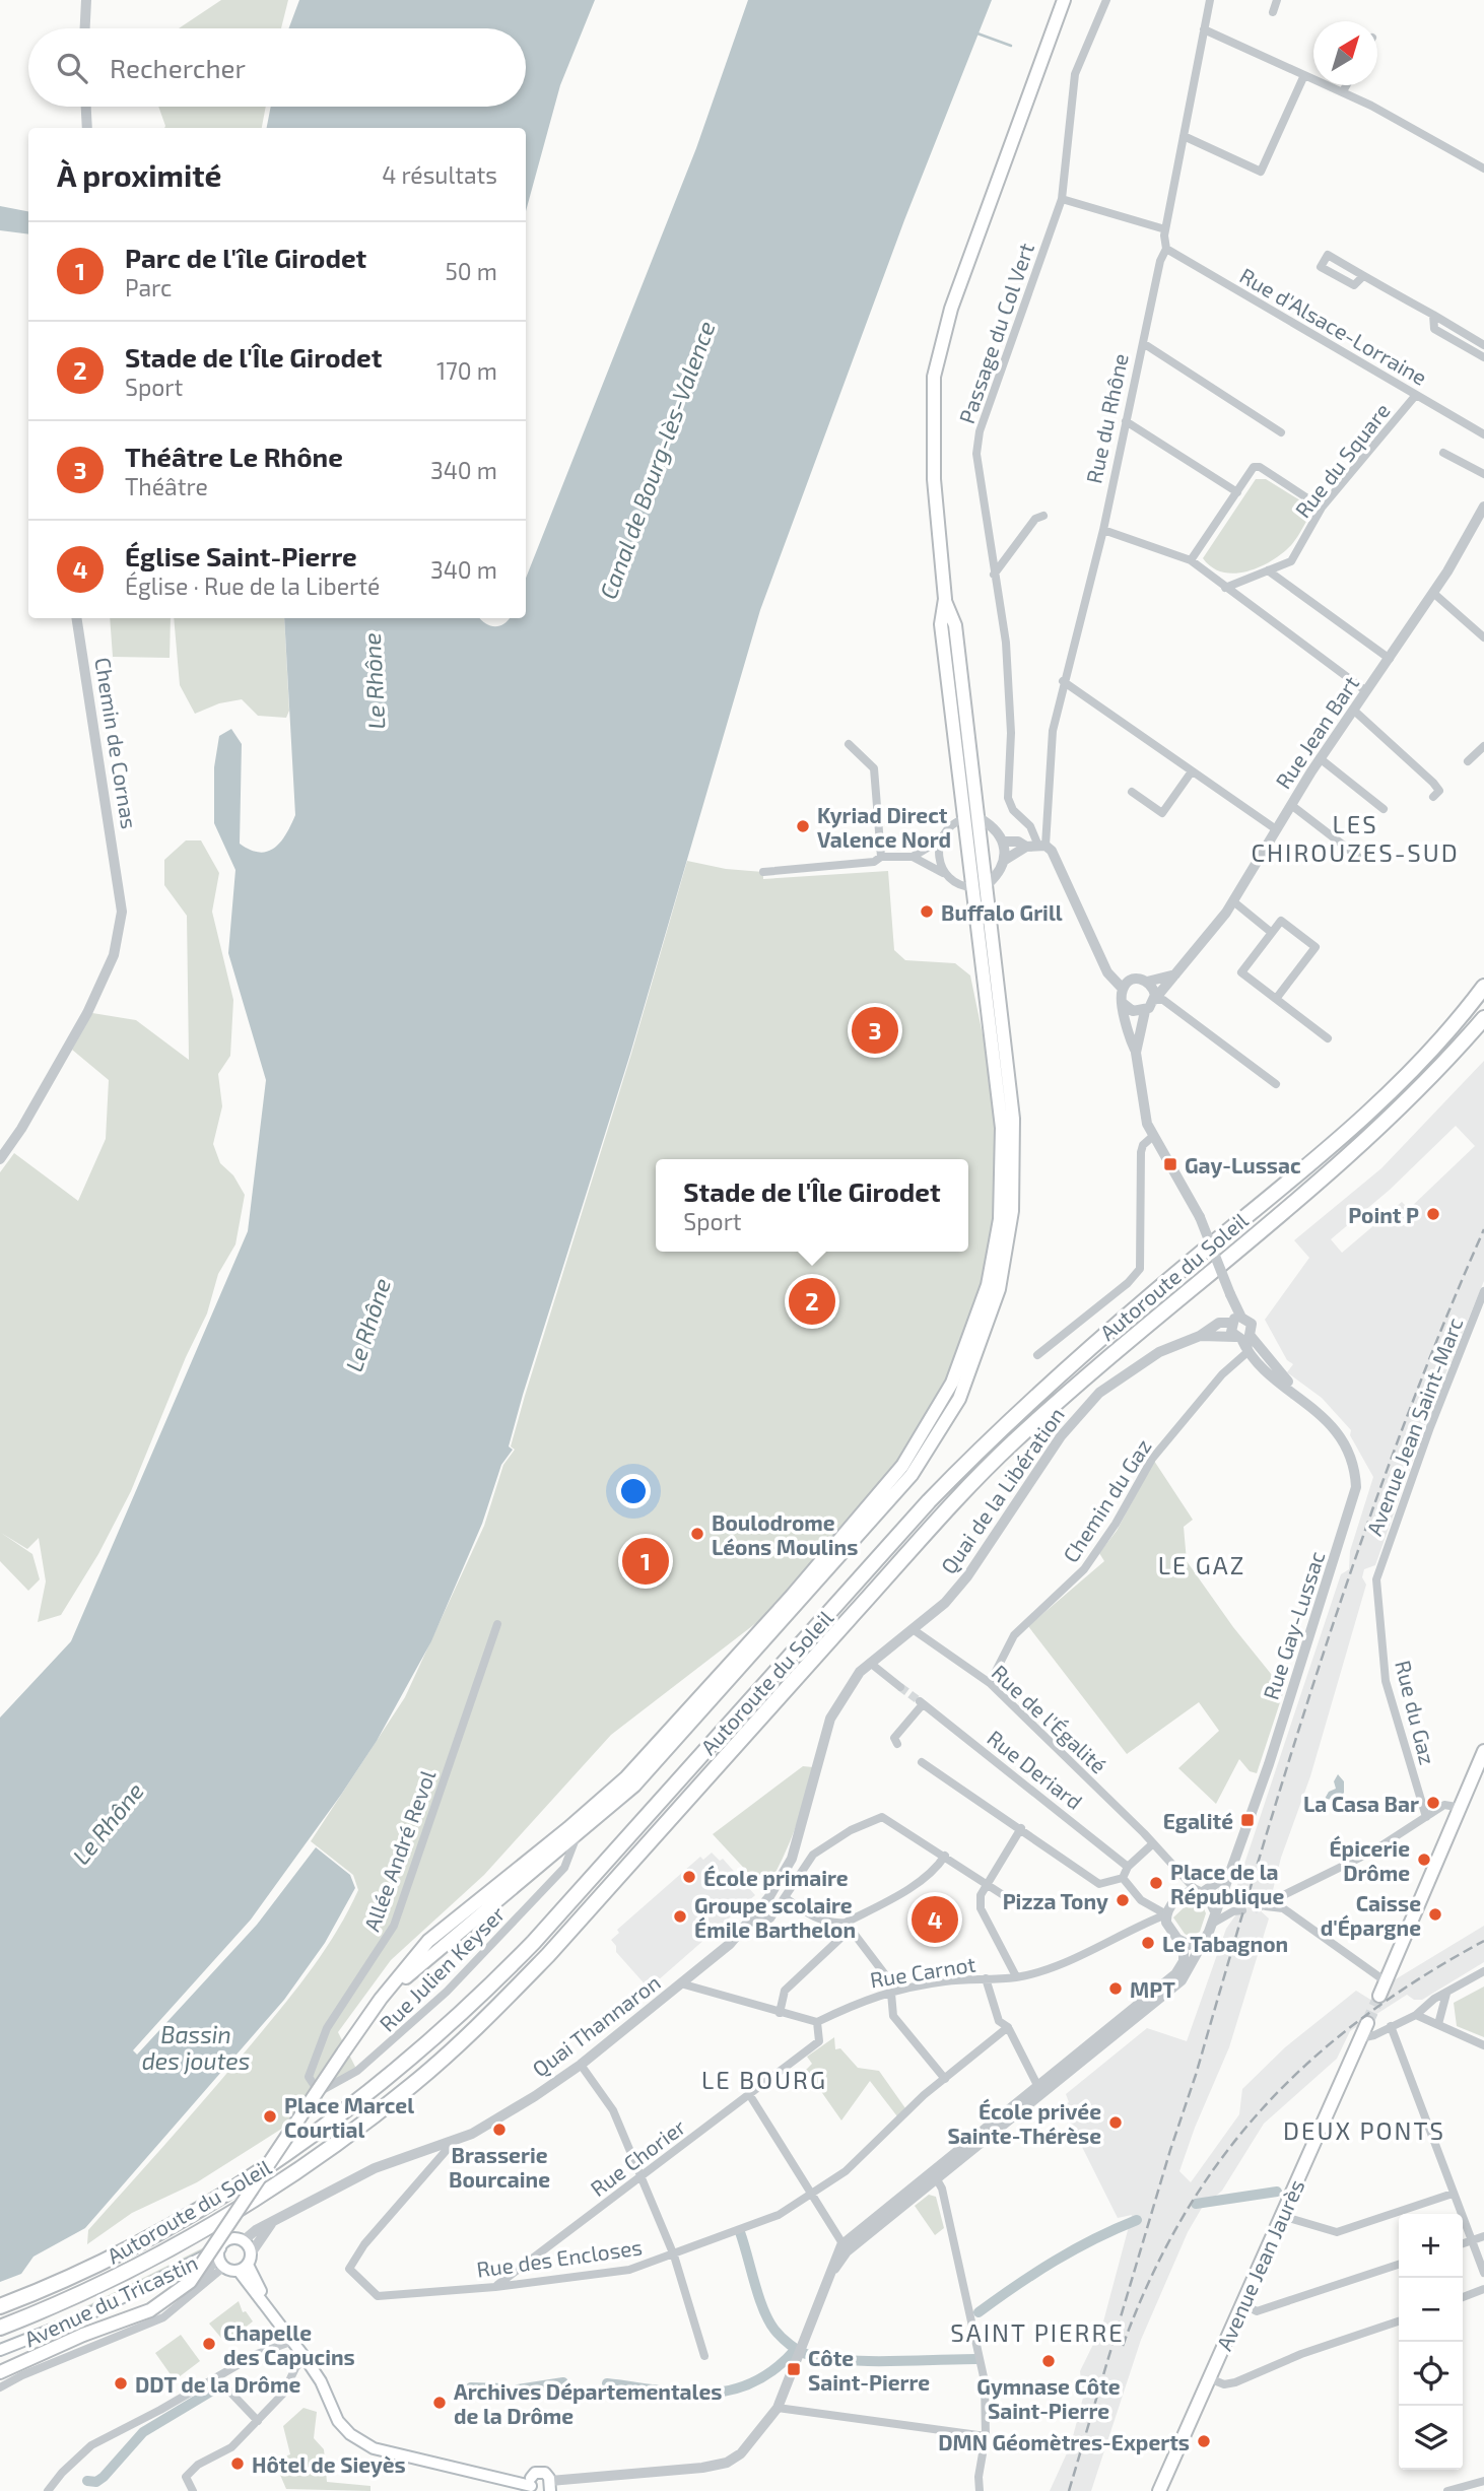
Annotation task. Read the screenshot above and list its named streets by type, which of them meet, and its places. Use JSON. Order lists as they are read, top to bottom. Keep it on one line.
{"streets":{"highway":["Autoroute du Soleil"],"main road":["Avenue Jean Jaurès","Avenue du Tricastin"],"street":["Rue d'Alsace-Lorraine","Passage du Col Vert","Rue du Rhône","Rue du Square","Rue Jean Bart","Chemin de Cornas","Avenue Jean Saint-Marc","Quai de la Libération","Chemin du Gaz","Rue Gay-Lussac","Rue du Gaz","Rue de l'Égalité","Rue Deriard","Allée André Revol","Rue Julien Keyser","Rue Carnot","Quai Thannaron","Rue Chorier","Rue des Encloses"]},"crossings":[["Rue d'Alsace-Lorraine","Rue du Rhône"],["Rue d'Alsace-Lorraine","Rue du Square"],["Passage du Col Vert","Rue du Rhône"],["Avenue Jean Saint-Marc","Rue du Gaz"],["Quai de la Libération","Rue Gay-Lussac"],["Quai de la Libération","Rue de l'Égalité"],["Quai de la Libération","Quai Thannaron"],["Chemin du Gaz","Rue Gay-Lussac"],["Chemin du Gaz","Rue de l'Égalité"],["Rue Gay-Lussac","Rue Carnot"],["Allée André Revol","Rue Julien Keyser"],["Rue Carnot","Rue Chorier"],["Quai Thannaron","Rue des Encloses"],["Quai Thannaron","Avenue du Tricastin"],["Rue Chorier","Rue des Encloses"]],"districts":["LES CHIROUZES-SUD","LE GAZ","LE BOURG","DEUX PONTS","SAINT PIERRE"],"water":["Canal de Bourg-lès-Valence","Le Rhône","Bassin des joutes"],"places":{"other":["Kyriad Direct Valence Nord","Buffalo Grill","Point P","Boulodrome Léons Moulins","La Casa Bar","Épicerie Drôme","École primaire","Place de la République","Pizza Tony","Caisse d'Épargne","Groupe scolaire Émile Barthelon","Le Tabagnon","MPT","Place Marcel Courtial","École privée Sainte-Thérèse","Brasserie Bourcaine","Chapelle des Capucins","Gymnase Côte Saint-Pierre","DDT de la Drôme","Archives Départementales de la Drôme","DMN Géomètres-Experts","Hôtel de Sieyès"],"transit":["Gay-Lussac","Egalité","Côte Saint-Pierre"]},"north":"top right","page":{"search":"Rechercher","heading":["À proximité","4 résultats"],"list":[{"mark":"1","name":"Parc de l'île Girodet","note":"Parc","value":"50 m"},{"mark":"2","name":"Stade de l'Île Girodet","note":"Sport","value":"170 m"},{"mark":"3","name":"Théâtre Le Rhône","note":"Théâtre","value":"340 m"},{"mark":"4","name":"Église Saint-Pierre","note":"Église · Rue de la Liberté","value":"340 m"}],"pins":["3","2","1","4"],"popup":["Stade de l'Île Girodet","Sport"],"map_buttons":["+","−"]}}
